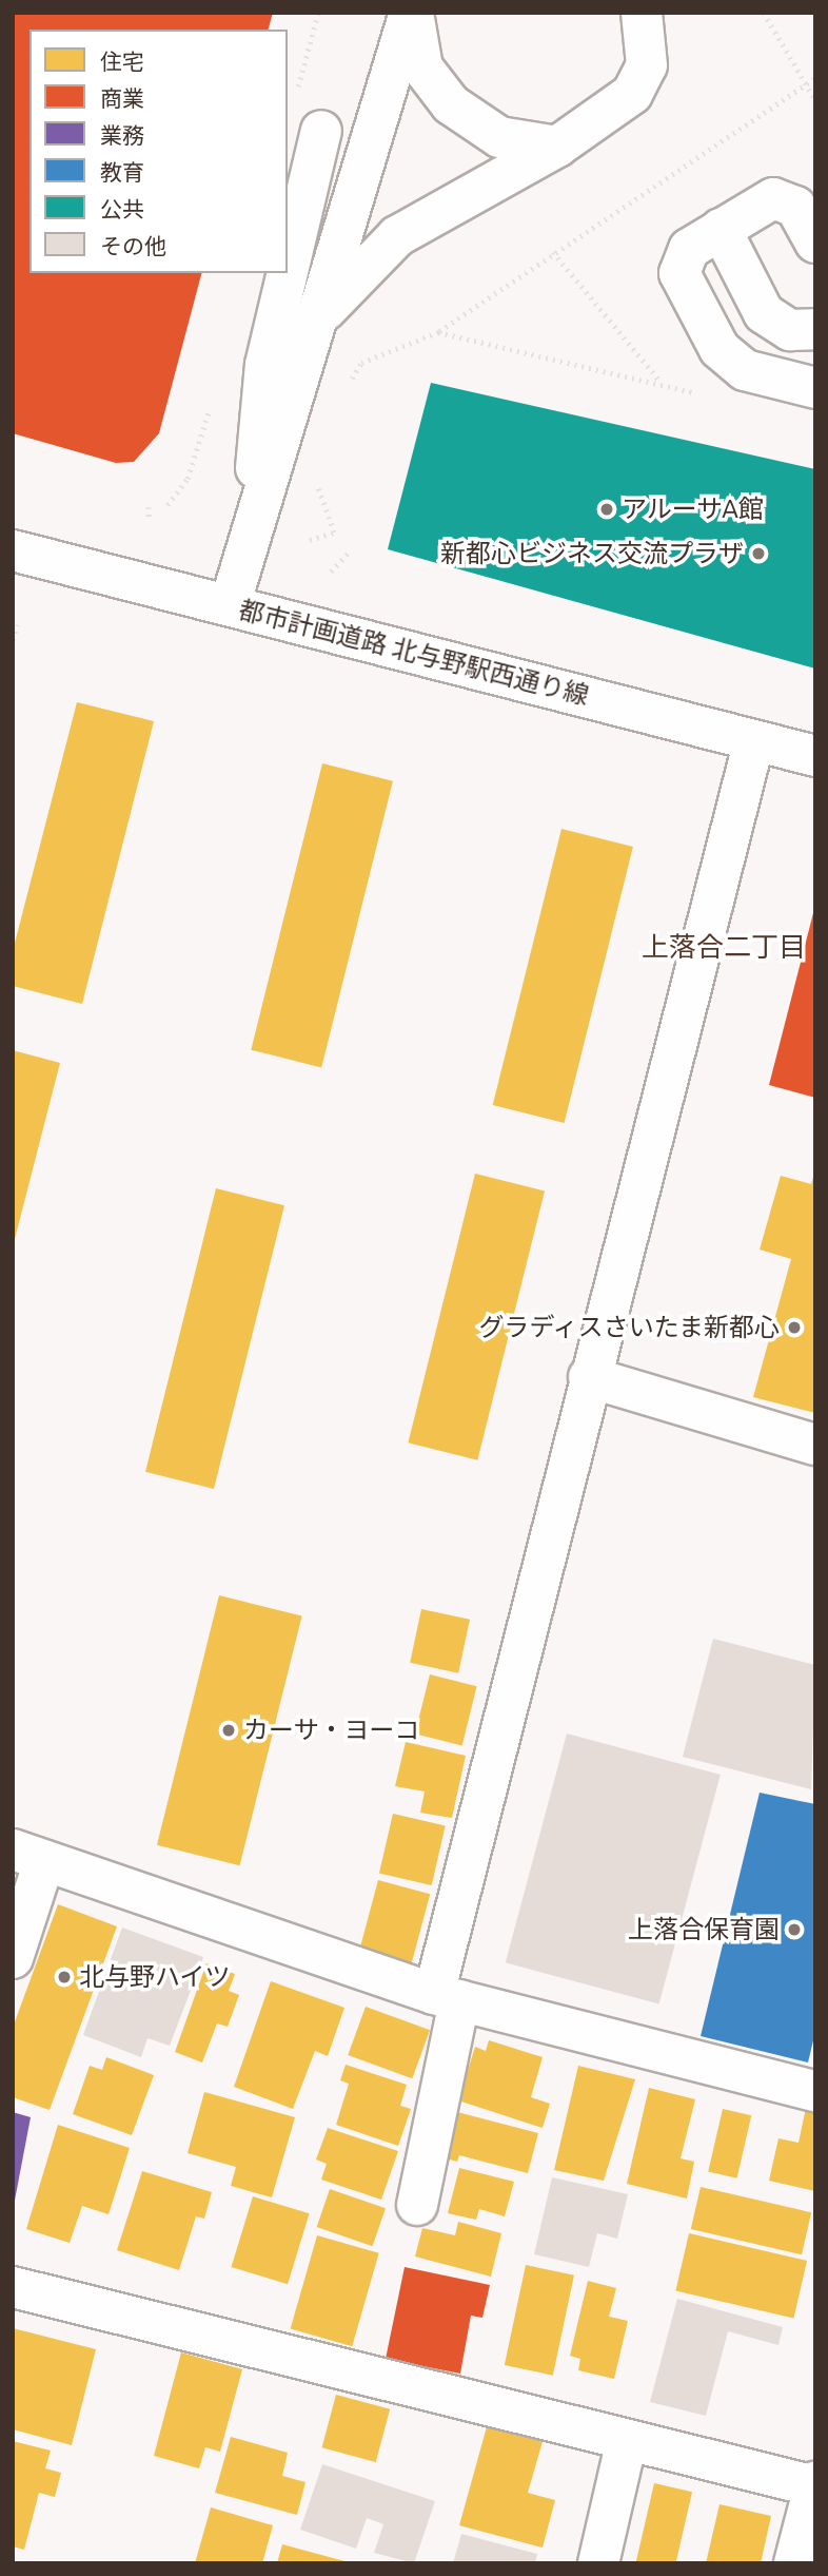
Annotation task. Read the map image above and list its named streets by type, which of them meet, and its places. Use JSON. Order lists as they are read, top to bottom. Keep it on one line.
{"streets":{"street":["都市計画道路 北与野駅西通り線"]},"districts":["上落合二丁目"],"places":["アルーサA館","新都心ビジネス交流プラザ","グラディスさいたま新都心","カーサ・ヨーコ","上落合保育園","北与野ハイツ"],"legend":["住宅","商業","業務","教育","公共","その他"]}
